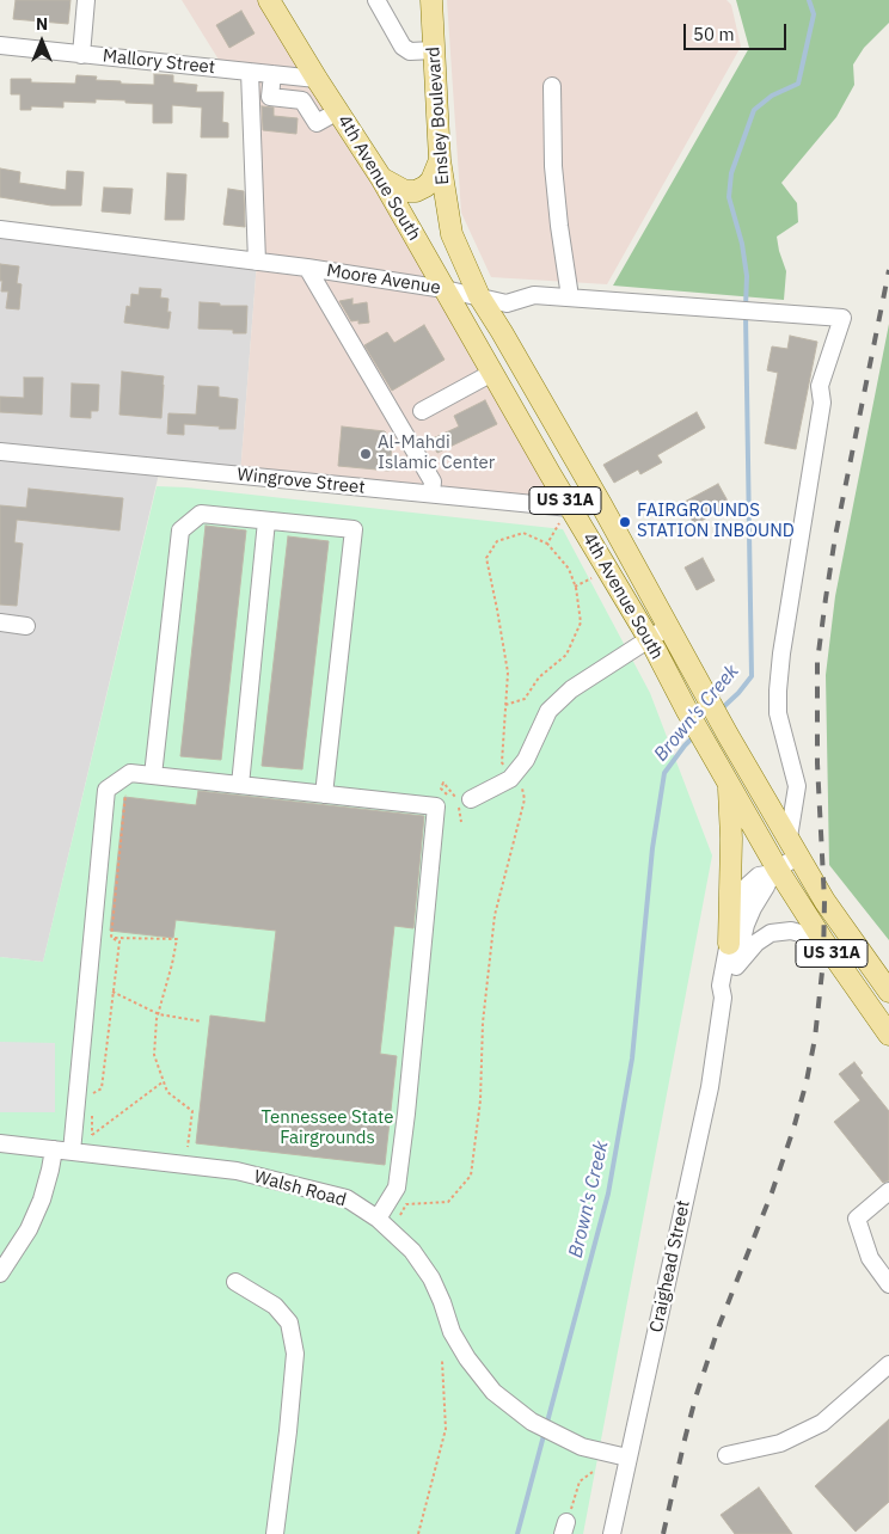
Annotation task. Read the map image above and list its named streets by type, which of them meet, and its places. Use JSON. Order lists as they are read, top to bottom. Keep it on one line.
{"streets":{"main road":["Ensley Boulevard","4th Avenue South","US 31A"],"street":["Mallory Street","Moore Avenue","Wingrove Street","Walsh Road","Craighead Street"]},"crossings":[["Mallory Street","4th Avenue South"],["Ensley Boulevard","4th Avenue South"],["Ensley Boulevard","Moore Avenue"],["4th Avenue South","Moore Avenue"],["4th Avenue South","Wingrove Street"],["4th Avenue South","Craighead Street"],["Moore Avenue","Craighead Street"],["Walsh Road","Craighead Street"]],"water":["Brown's Creek"],"parks":["Tennessee State Fairgrounds"],"places":["Al-Mahdi Islamic Center","FAIRGROUNDS STATION INBOUND"],"scale_bar":"50 m","north":"top"}
